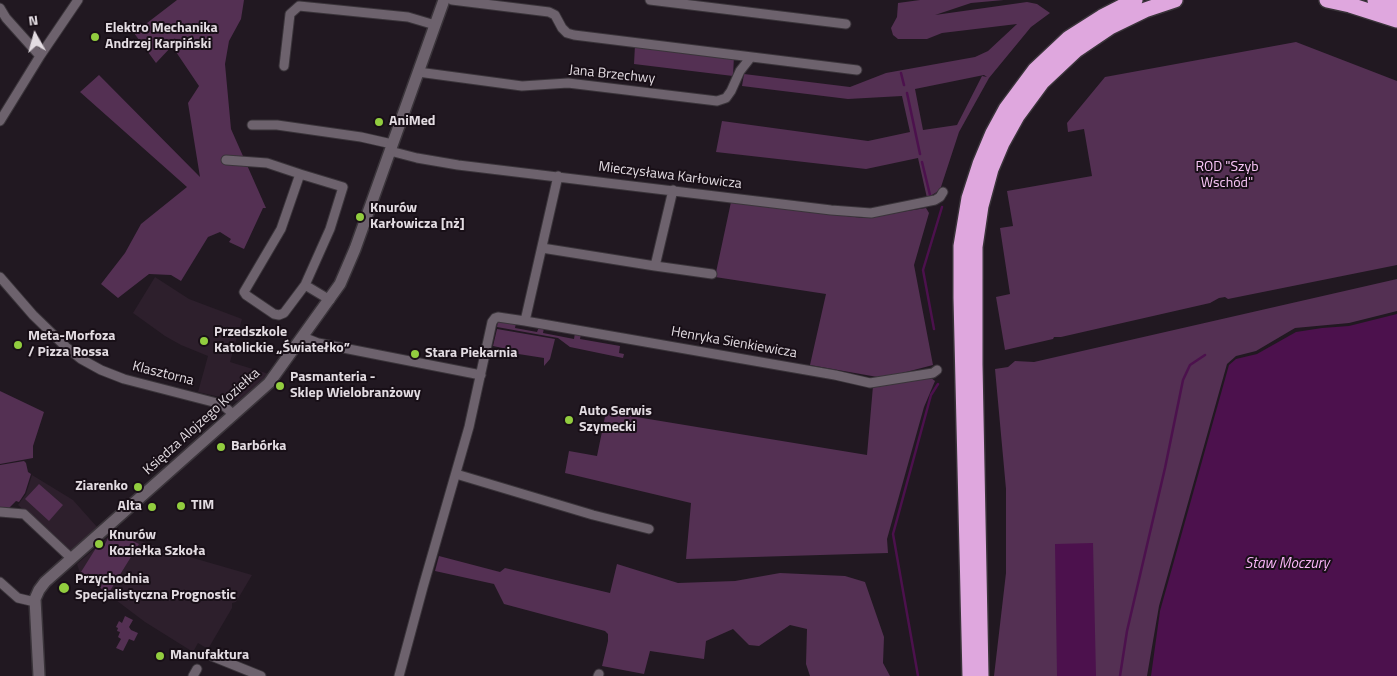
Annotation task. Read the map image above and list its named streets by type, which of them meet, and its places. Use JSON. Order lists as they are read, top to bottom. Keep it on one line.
{"streets":{"street":["Jana Brzechwy","Mieczysława Karłowicza","Henryka Sienkiewicza","Klasztorna","Księdza Alojzego Koziełka"]},"crossings":[["Jana Brzechwy","Księdza Alojzego Koziełka"],["Mieczysława Karłowicza","Księdza Alojzego Koziełka"],["Klasztorna","Księdza Alojzego Koziełka"]],"water":["Staw Moczury"],"parks":["ROD \"Szyb Wschód\""],"places":["Elektro Mechanika Andrzej Karpiński","AniMed","Knurów Karłowicza [nż]","Przedszkole Katolickie „Światełko”","Meta-Morfoza / Pizza Rossa","Stara Piekarnia","Pasmanteria - Sklep Wielobranżowy","Auto Serwis Szymecki","Barbórka","Ziarenko","TIM","Alta","Knurów Koziełka Szkoła","Przychodnia Specjalistyczna Prognostic","Manufaktura"],"north":"top"}
